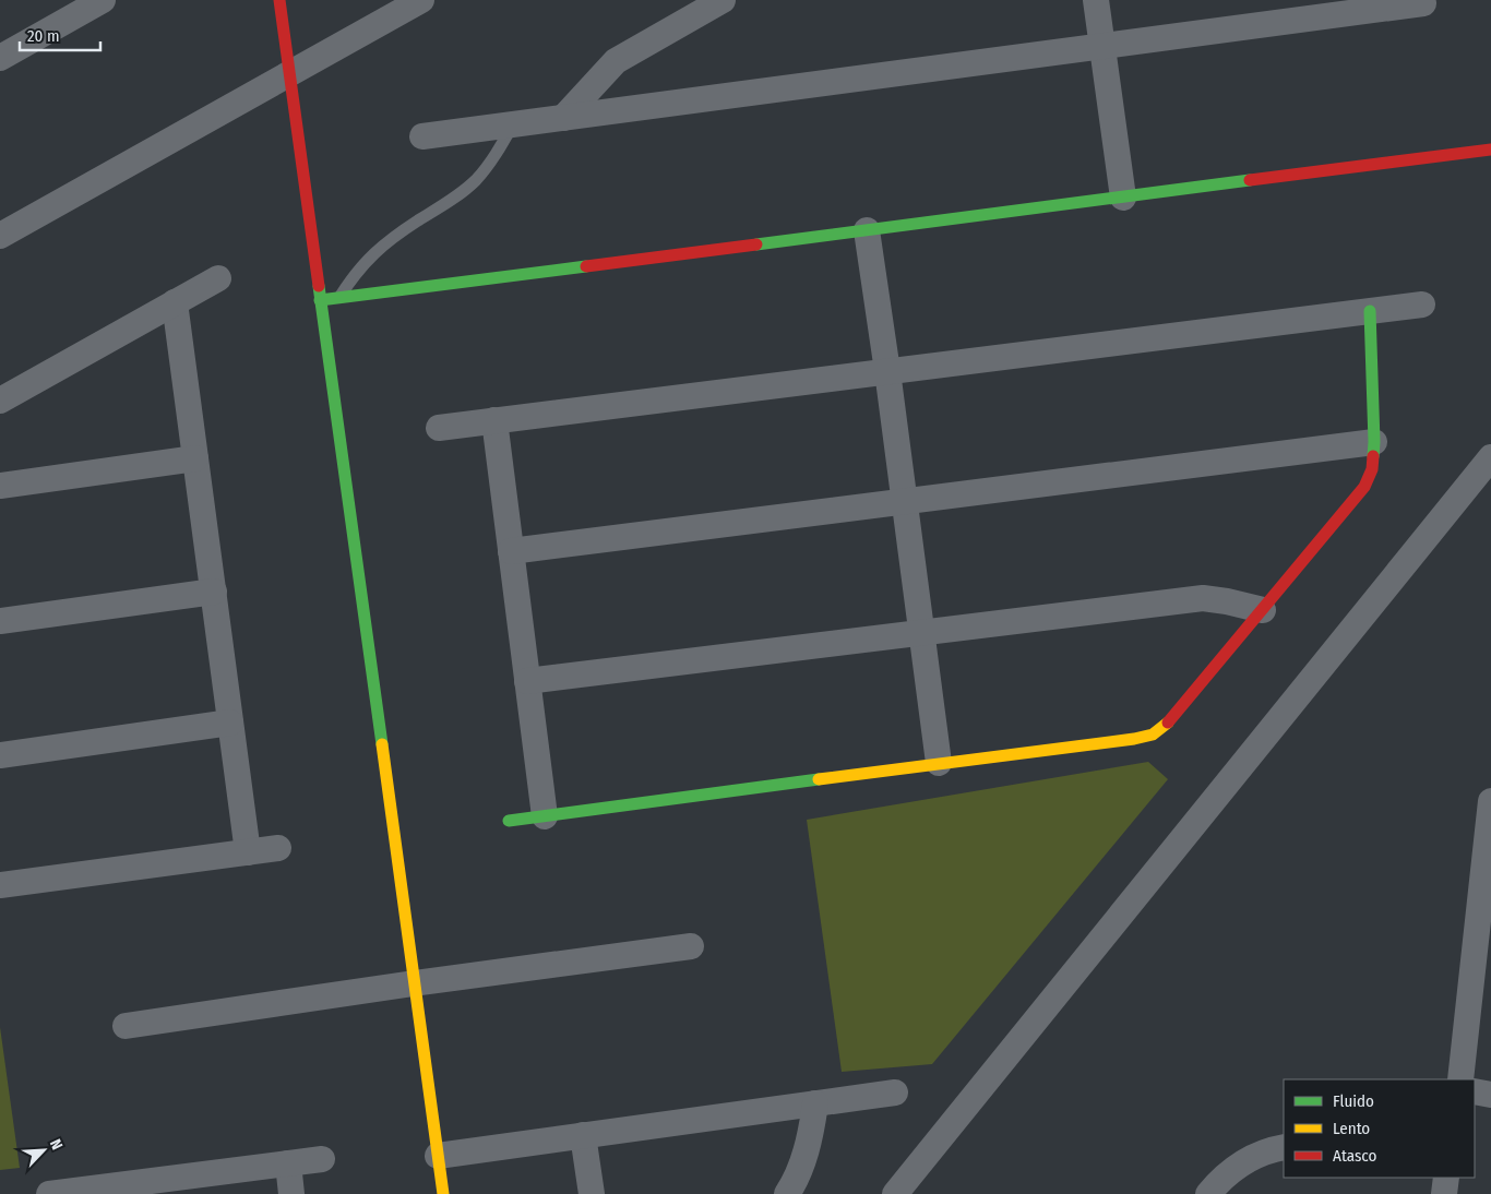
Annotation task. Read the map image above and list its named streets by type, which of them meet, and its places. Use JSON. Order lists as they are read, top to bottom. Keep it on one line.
{"legend":["Fluido","Lento","Atasco"],"scale_bar":"20 m","north":"top right"}
